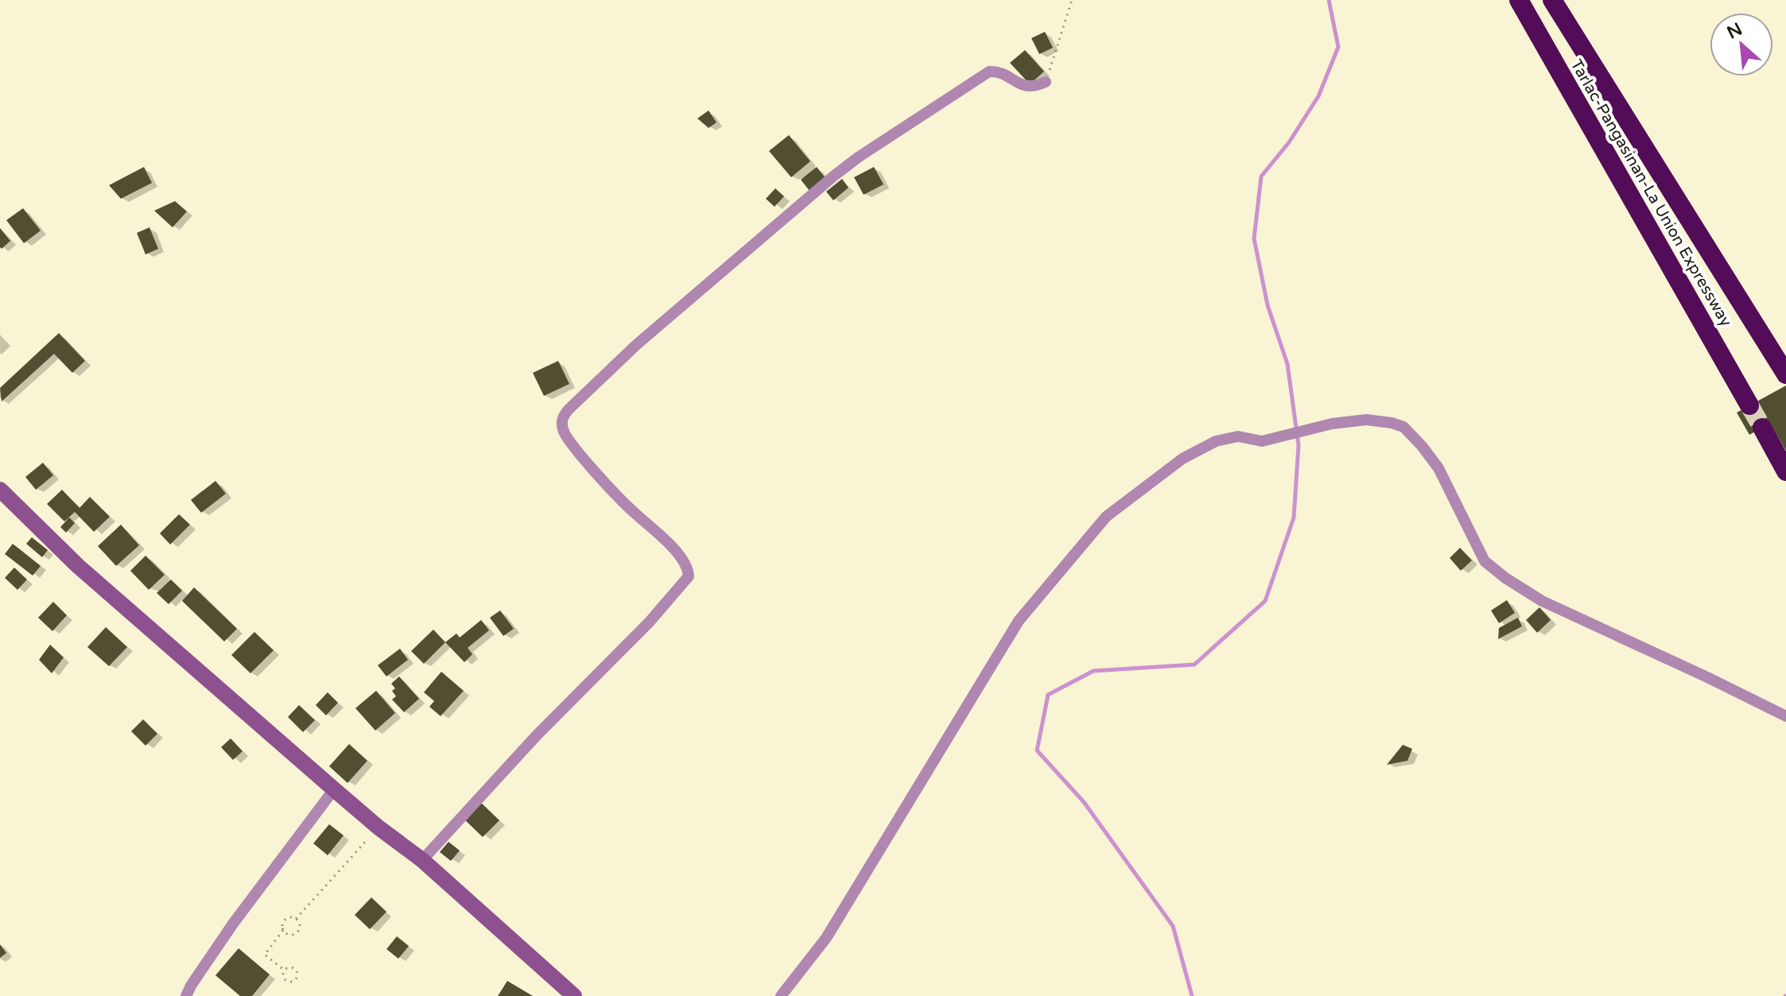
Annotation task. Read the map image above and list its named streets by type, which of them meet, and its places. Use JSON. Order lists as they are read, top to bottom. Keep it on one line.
{"streets":{"highway":["Tarlac-Pangasinan-La Union Expressway"]},"north":"top left"}
